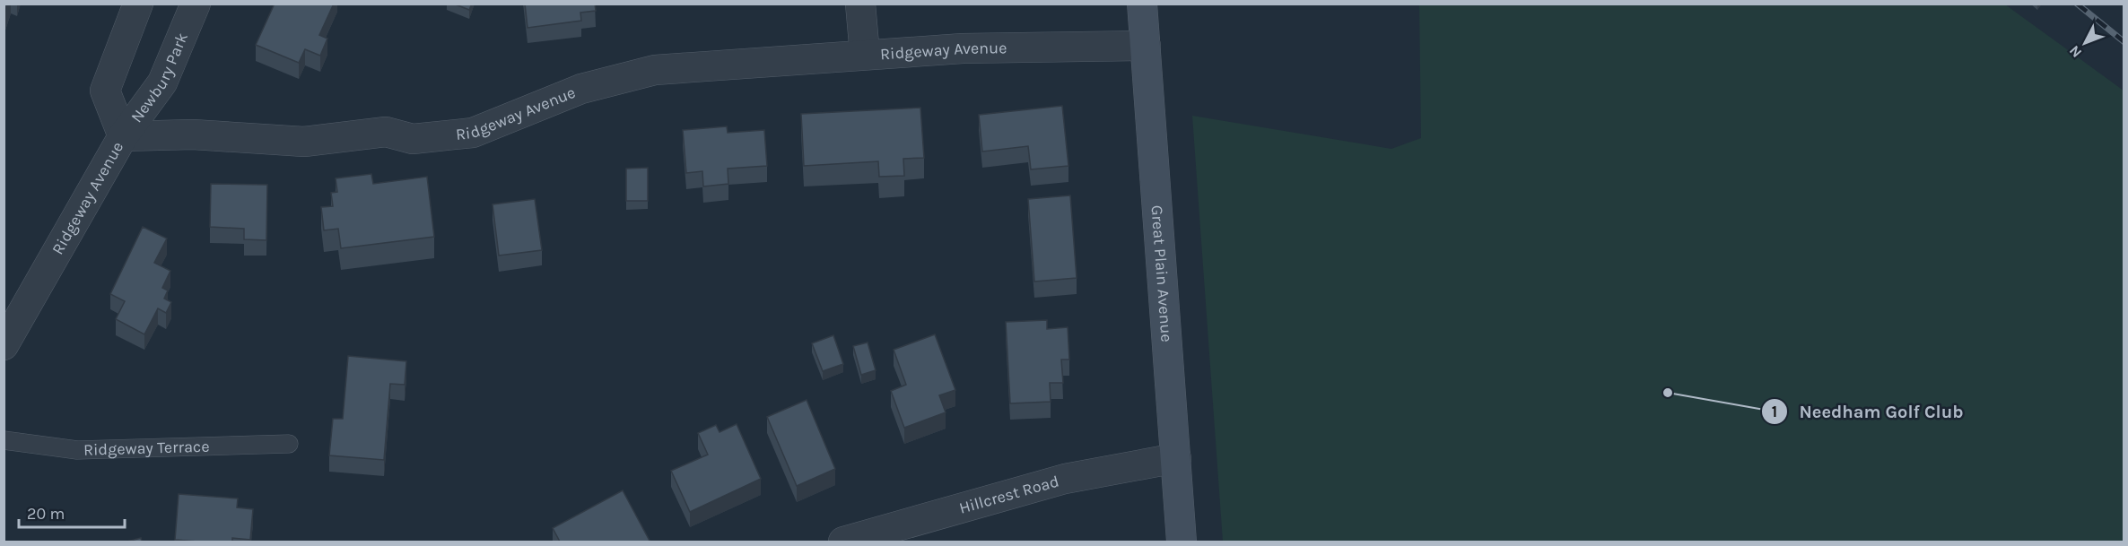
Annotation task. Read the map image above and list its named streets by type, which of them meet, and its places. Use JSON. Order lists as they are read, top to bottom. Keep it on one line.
{"streets":{"main road":["Great Plain Avenue"],"street":["Ridgeway Avenue","Newbury Park","Hillcrest Road"],"lane":["Ridgeway Terrace"]},"crossings":[["Ridgeway Avenue","Newbury Park"],["Ridgeway Avenue","Great Plain Avenue"],["Great Plain Avenue","Hillcrest Road"]],"places":["Needham Golf Club"],"scale_bar":"20 m","north":"bottom left"}
